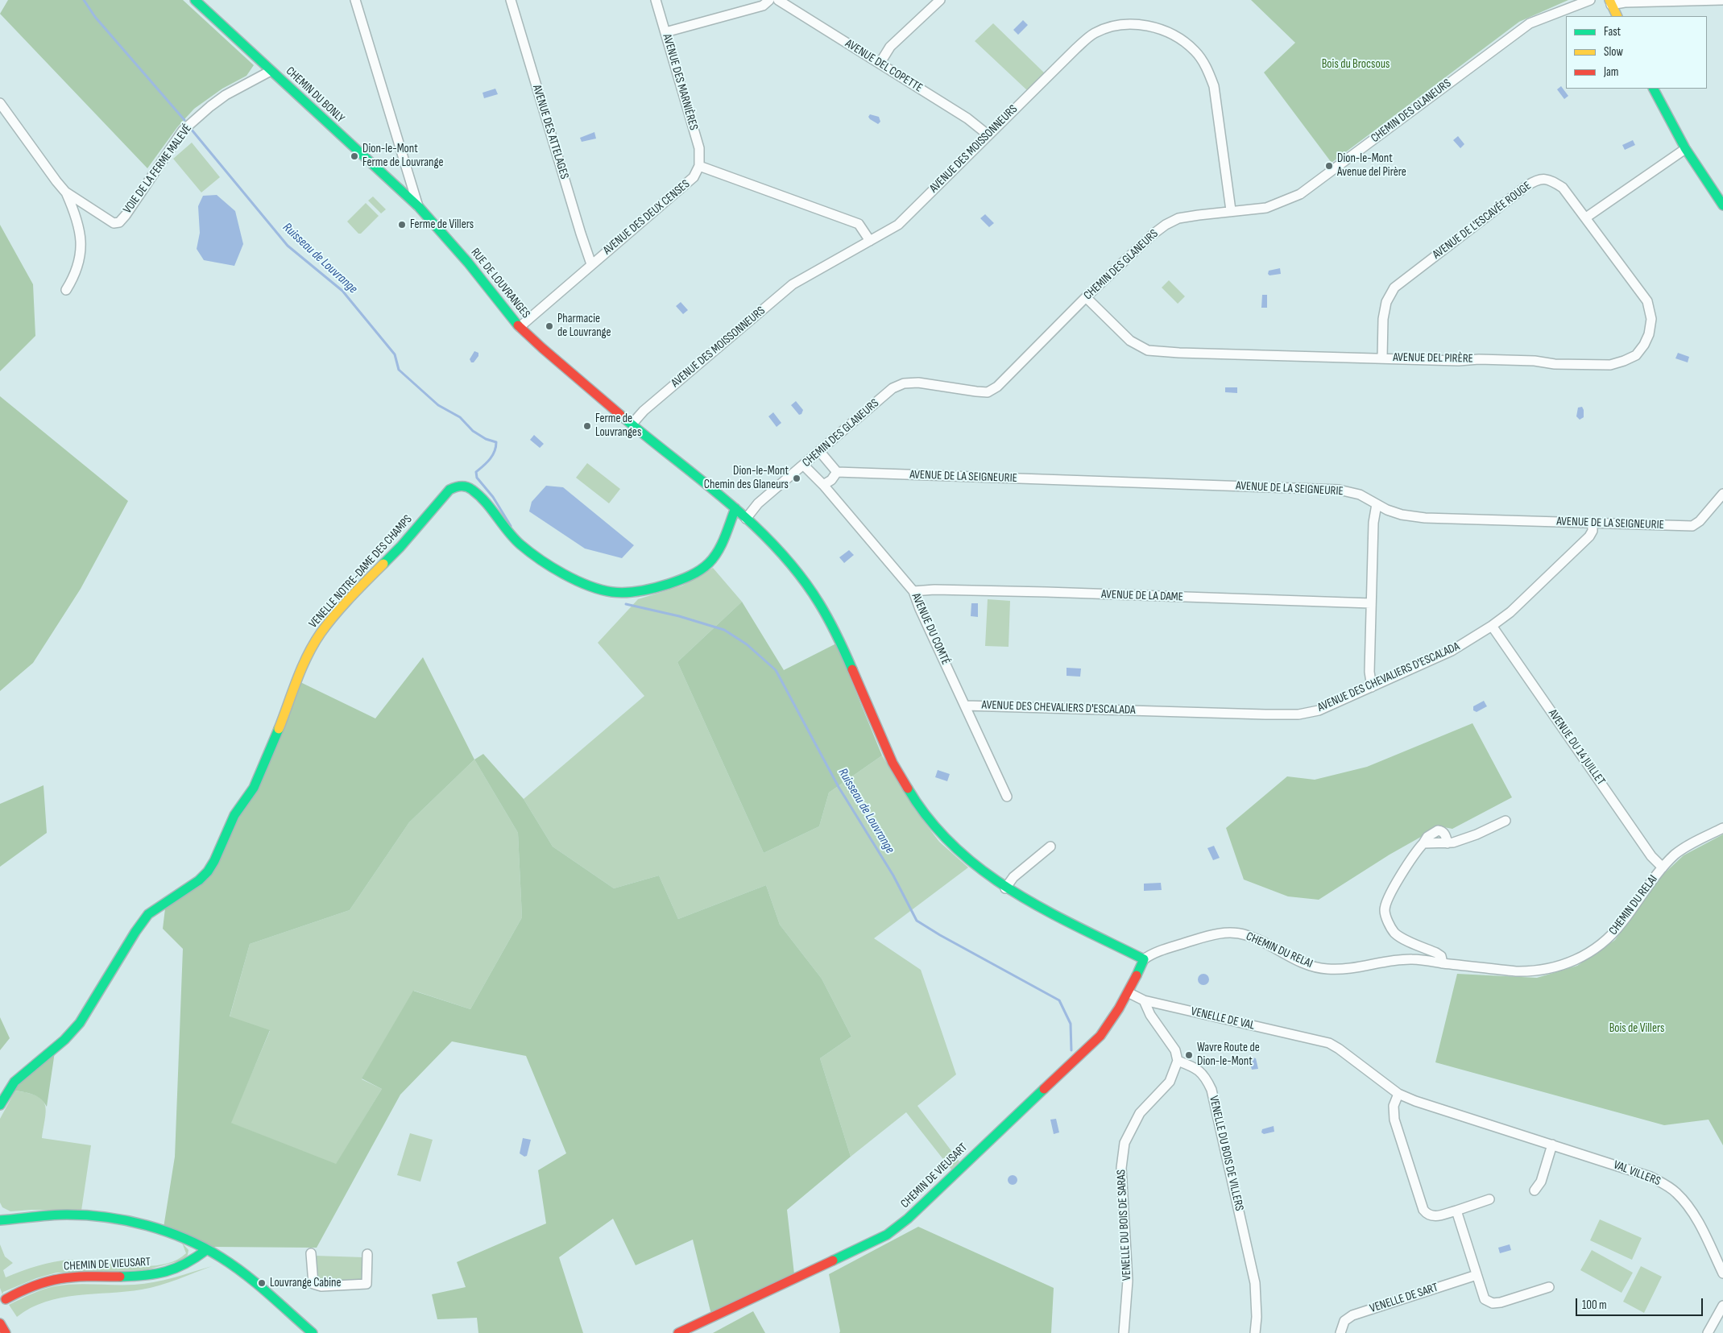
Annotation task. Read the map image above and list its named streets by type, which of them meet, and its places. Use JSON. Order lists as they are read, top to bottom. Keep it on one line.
{"streets":{"main road":["CHEMIN DU BONLY","RUE DE LOUVRANGES","VENELLE NOTRE-DAME DES CHAMPS","CHEMIN DE VIEUSART"],"street":["AVENUE DEL COPETTE","AVENUE DES MARNIÈRES","CHEMIN DES GLANEURS","AVENUE DES ATTELAGES","AVENUE DES MOISSONNEURS","VOIE DE LA FERME MALEVÉ","AVENUE DES DEUX CENSES","AVENUE DE L'ESCAVÉE ROUGE","AVENUE DEL PIRÈRE","AVENUE DE LA SEIGNEURIE","AVENUE DE LA DAME","AVENUE DU COMTÉ","AVENUE DES CHEVALIERS D'ESCALADA","AVENUE DU 14 JUILLET","CHEMIN DU RELAI","VENELLE DE VAL","VENELLE DU BOIS DE VILLERS","VAL VILLERS","VENELLE DU BOIS DE SARAS","VENELLE DE SART"]},"crossings":[["AVENUE DEL COPETTE","AVENUE DES MOISSONNEURS"],["AVENUE DES MARNIÈRES","AVENUE DES DEUX CENSES"],["CHEMIN DU BONLY","VOIE DE LA FERME MALEVÉ"],["CHEMIN DU BONLY","RUE DE LOUVRANGES"],["CHEMIN DES GLANEURS","AVENUE DES MOISSONNEURS"],["CHEMIN DES GLANEURS","RUE DE LOUVRANGES"],["CHEMIN DES GLANEURS","AVENUE DEL PIRÈRE"],["CHEMIN DES GLANEURS","AVENUE DU COMTÉ"],["AVENUE DES ATTELAGES","AVENUE DES DEUX CENSES"],["AVENUE DES MOISSONNEURS","RUE DE LOUVRANGES"],["AVENUE DES DEUX CENSES","RUE DE LOUVRANGES"],["AVENUE DE L'ESCAVÉE ROUGE","AVENUE DEL PIRÈRE"],["RUE DE LOUVRANGES","VENELLE NOTRE-DAME DES CHAMPS"],["RUE DE LOUVRANGES","CHEMIN DU RELAI"],["RUE DE LOUVRANGES","CHEMIN DE VIEUSART"],["AVENUE DE LA SEIGNEURIE","AVENUE DES CHEVALIERS D'ESCALADA"],["AVENUE DE LA DAME","AVENUE DU COMTÉ"],["AVENUE DU COMTÉ","AVENUE DES CHEVALIERS D'ESCALADA"],["AVENUE DES CHEVALIERS D'ESCALADA","AVENUE DU 14 JUILLET"],["AVENUE DU 14 JUILLET","CHEMIN DU RELAI"],["CHEMIN DU RELAI","CHEMIN DE VIEUSART"],["VENELLE DE VAL","VAL VILLERS"],["VENELLE DE VAL","CHEMIN DE VIEUSART"],["VENELLE DU BOIS DE VILLERS","VENELLE DU BOIS DE SARAS"]],"water":["Ruisseau de Louvrange"],"parks":["Bois du Brocsous","Bois de Villers"],"places":["Dion-le-Mont Ferme de Louvrange","Dion-le-Mont Avenue del Pirère","Ferme de Villers","Pharmacie de Louvrange","Ferme de Louvranges","Dion-le-Mont Chemin des Glaneurs","Wavre Route de Dion-le-Mont","Louvrange Cabine"],"legend":["Fast","Slow","Jam"],"scale_bar":"100 m"}
